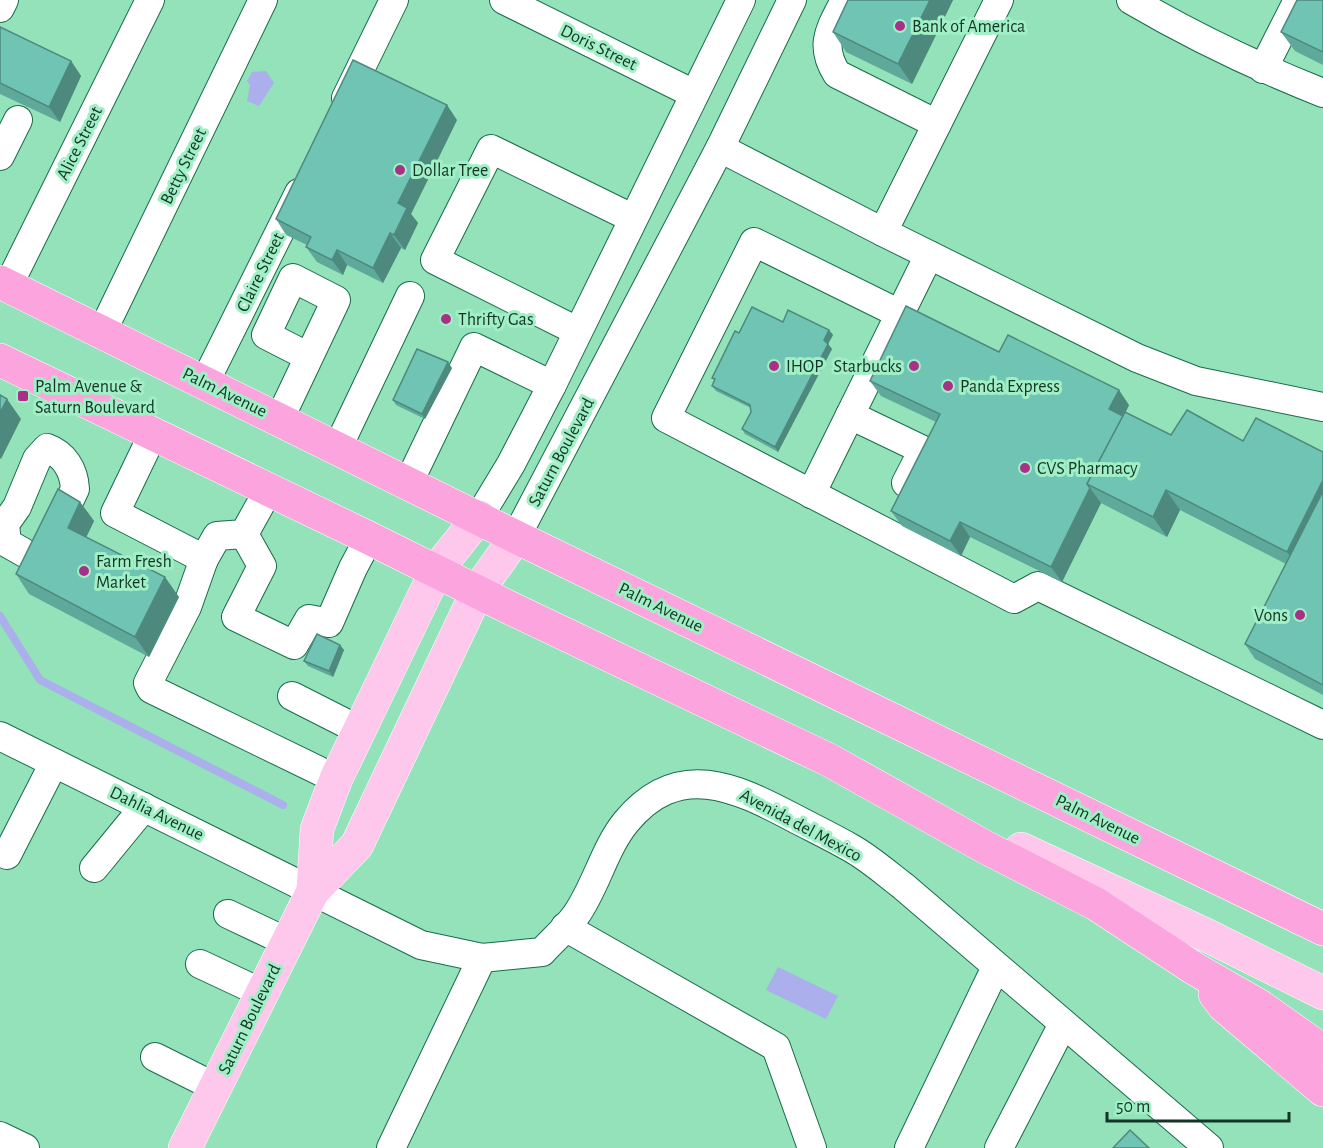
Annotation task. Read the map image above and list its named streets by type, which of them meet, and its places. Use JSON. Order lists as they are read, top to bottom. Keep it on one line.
{"streets":{"highway":["Palm Avenue"],"main road":["Saturn Boulevard"],"street":["Doris Street","Alice Street","Betty Street","Claire Street","Dahlia Avenue","Avenida del Mexico"]},"crossings":[["Doris Street","Saturn Boulevard"],["Alice Street","Palm Avenue"],["Betty Street","Palm Avenue"],["Claire Street","Palm Avenue"],["Palm Avenue","Saturn Boulevard"],["Saturn Boulevard","Dahlia Avenue"],["Saturn Boulevard","Avenida del Mexico"],["Dahlia Avenue","Avenida del Mexico"]],"places":{"other":["Bank of America","Dollar Tree","Thrifty Gas","IHOP","Starbucks","Panda Express","CVS Pharmacy","Farm Fresh Market","Vons"],"transit":["Palm Avenue & Saturn Boulevard"]},"scale_bar":"50 m"}
